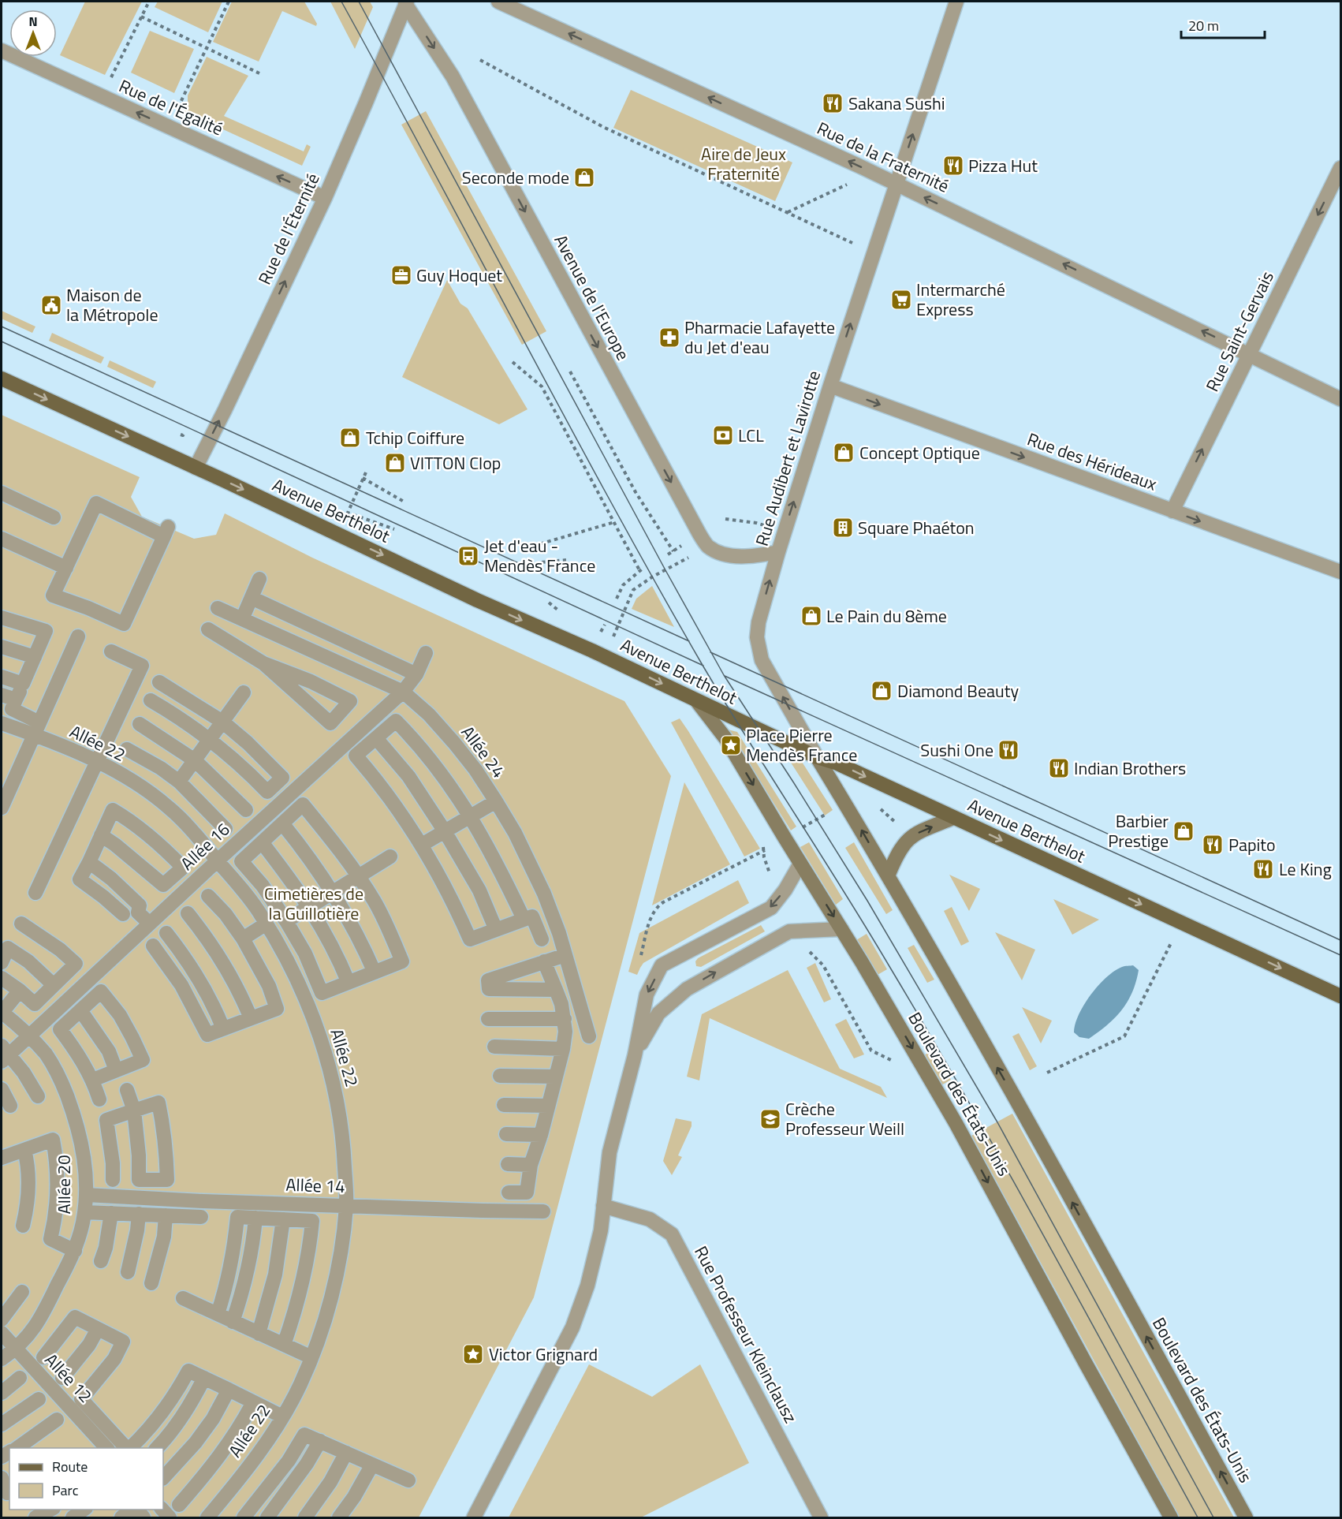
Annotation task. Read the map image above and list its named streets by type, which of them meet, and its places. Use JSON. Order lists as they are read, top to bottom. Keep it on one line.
{"streets":{"main road":["Avenue Berthelot","Boulevard des États-Unis"],"street":["Rue de l'Égalité","Rue de la Fraternité","Rue de l'Éternité","Avenue de l'Europe","Rue Saint-Gervais","Rue Audibert et Lavirotte","Rue des Hérideaux","Allée 22","Allée 24","Allée 16","Allée 20","Allée 14","Rue Professeur Kleinclausz","Allée 12"]},"crossings":[["Rue de l'Égalité","Rue de l'Éternité"],["Rue de la Fraternité","Rue Saint-Gervais"],["Rue de la Fraternité","Rue Audibert et Lavirotte"],["Rue de l'Éternité","Avenue de l'Europe"],["Rue de l'Éternité","Avenue Berthelot"],["Rue Saint-Gervais","Rue des Hérideaux"],["Rue Audibert et Lavirotte","Rue des Hérideaux"],["Rue Audibert et Lavirotte","Avenue Berthelot"],["Rue Audibert et Lavirotte","Boulevard des États-Unis"],["Avenue Berthelot","Boulevard des États-Unis"],["Allée 22","Allée 16"],["Allée 22","Allée 14"],["Allée 24","Allée 16"],["Allée 16","Allée 20"],["Allée 20","Allée 14"],["Allée 20","Allée 12"]],"one_way":["Rue de l'Égalité","Rue de la Fraternité","Rue de l'Éternité","Avenue de l'Europe","Rue Audibert et Lavirotte","Rue des Hérideaux","Avenue Berthelot"],"parks":["Aire de Jeux Fraternité","Cimetières de la Guillotière"],"places":{"restaurant":["Sakana Sushi","Pizza Hut","Sushi One","Indian Brothers","Papito","Le King"],"shop":["Seconde mode","Tchip Coiffure","Concept Optique","VITTON Clop","Le Pain du 8ème","Diamond Beauty","Barbier Prestige"],"office":["Guy Hoquet"],"supermarket":["Intermarché Express"],"public building":["Maison de la Métropole"],"pharmacy":["Pharmacie Lafayette du Jet d'eau"],"bank":["LCL"],"building":["Square Phaéton"],"bus stop":["Jet d'eau - Mendès France"],"place":["Place Pierre Mendès France","Victor Grignard"],"school or university":["Crèche Professeur Weill"]},"legend":["Route","Parc"],"scale_bar":"20 m","north":"top"}
